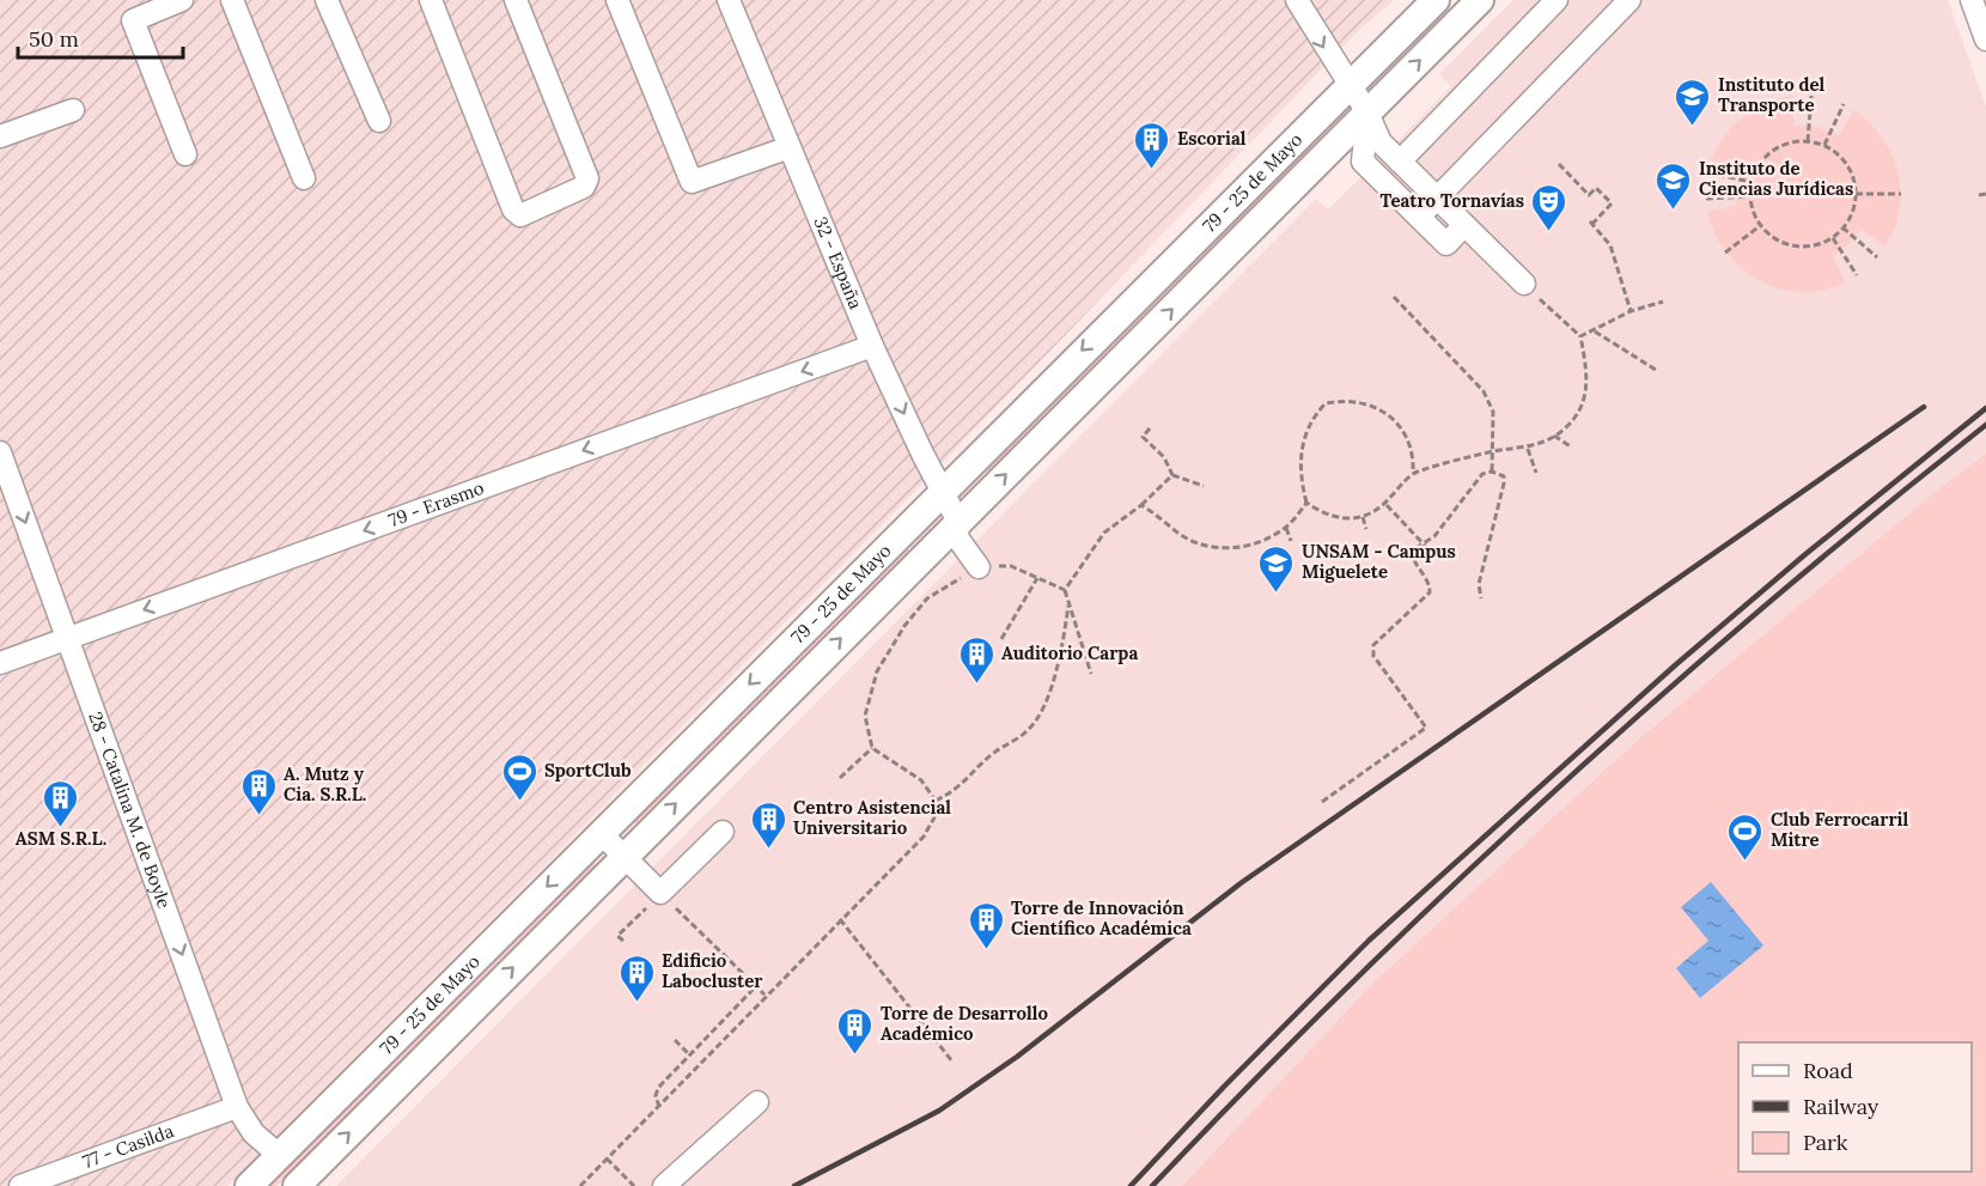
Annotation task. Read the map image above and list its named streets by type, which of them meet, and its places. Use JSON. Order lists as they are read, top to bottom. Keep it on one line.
{"streets":{"main road":["79 - 25 de Mayo"],"street":["32 - España","79 - Erasmo","28 - Catalina M. de Boyle","77 - Casilda"]},"crossings":[["79 - 25 de Mayo","32 - España"],["79 - 25 de Mayo","28 - Catalina M. de Boyle"],["32 - España","79 - Erasmo"],["79 - Erasmo","28 - Catalina M. de Boyle"],["28 - Catalina M. de Boyle","77 - Casilda"]],"one_way":["79 - Erasmo","28 - Catalina M. de Boyle"],"places":{"school or university":["Instituto del Transporte","Instituto de Ciencias Jurídicas","UNSAM - Campus Miguelete"],"building":["Escorial","Auditorio Carpa","A. Mutz y Cia. S.R.L.","ASM S.R.L.","Centro Asistencial Universitario","Torre de Innovación Científico Académica","Edificio Labocluster","Torre de Desarrollo Académico"],"theatre":["Teatro Tornavías"],"sports":["SportClub","Club Ferrocarril Mitre"]},"legend":["Road","Railway","Park"],"scale_bar":"50 m"}
